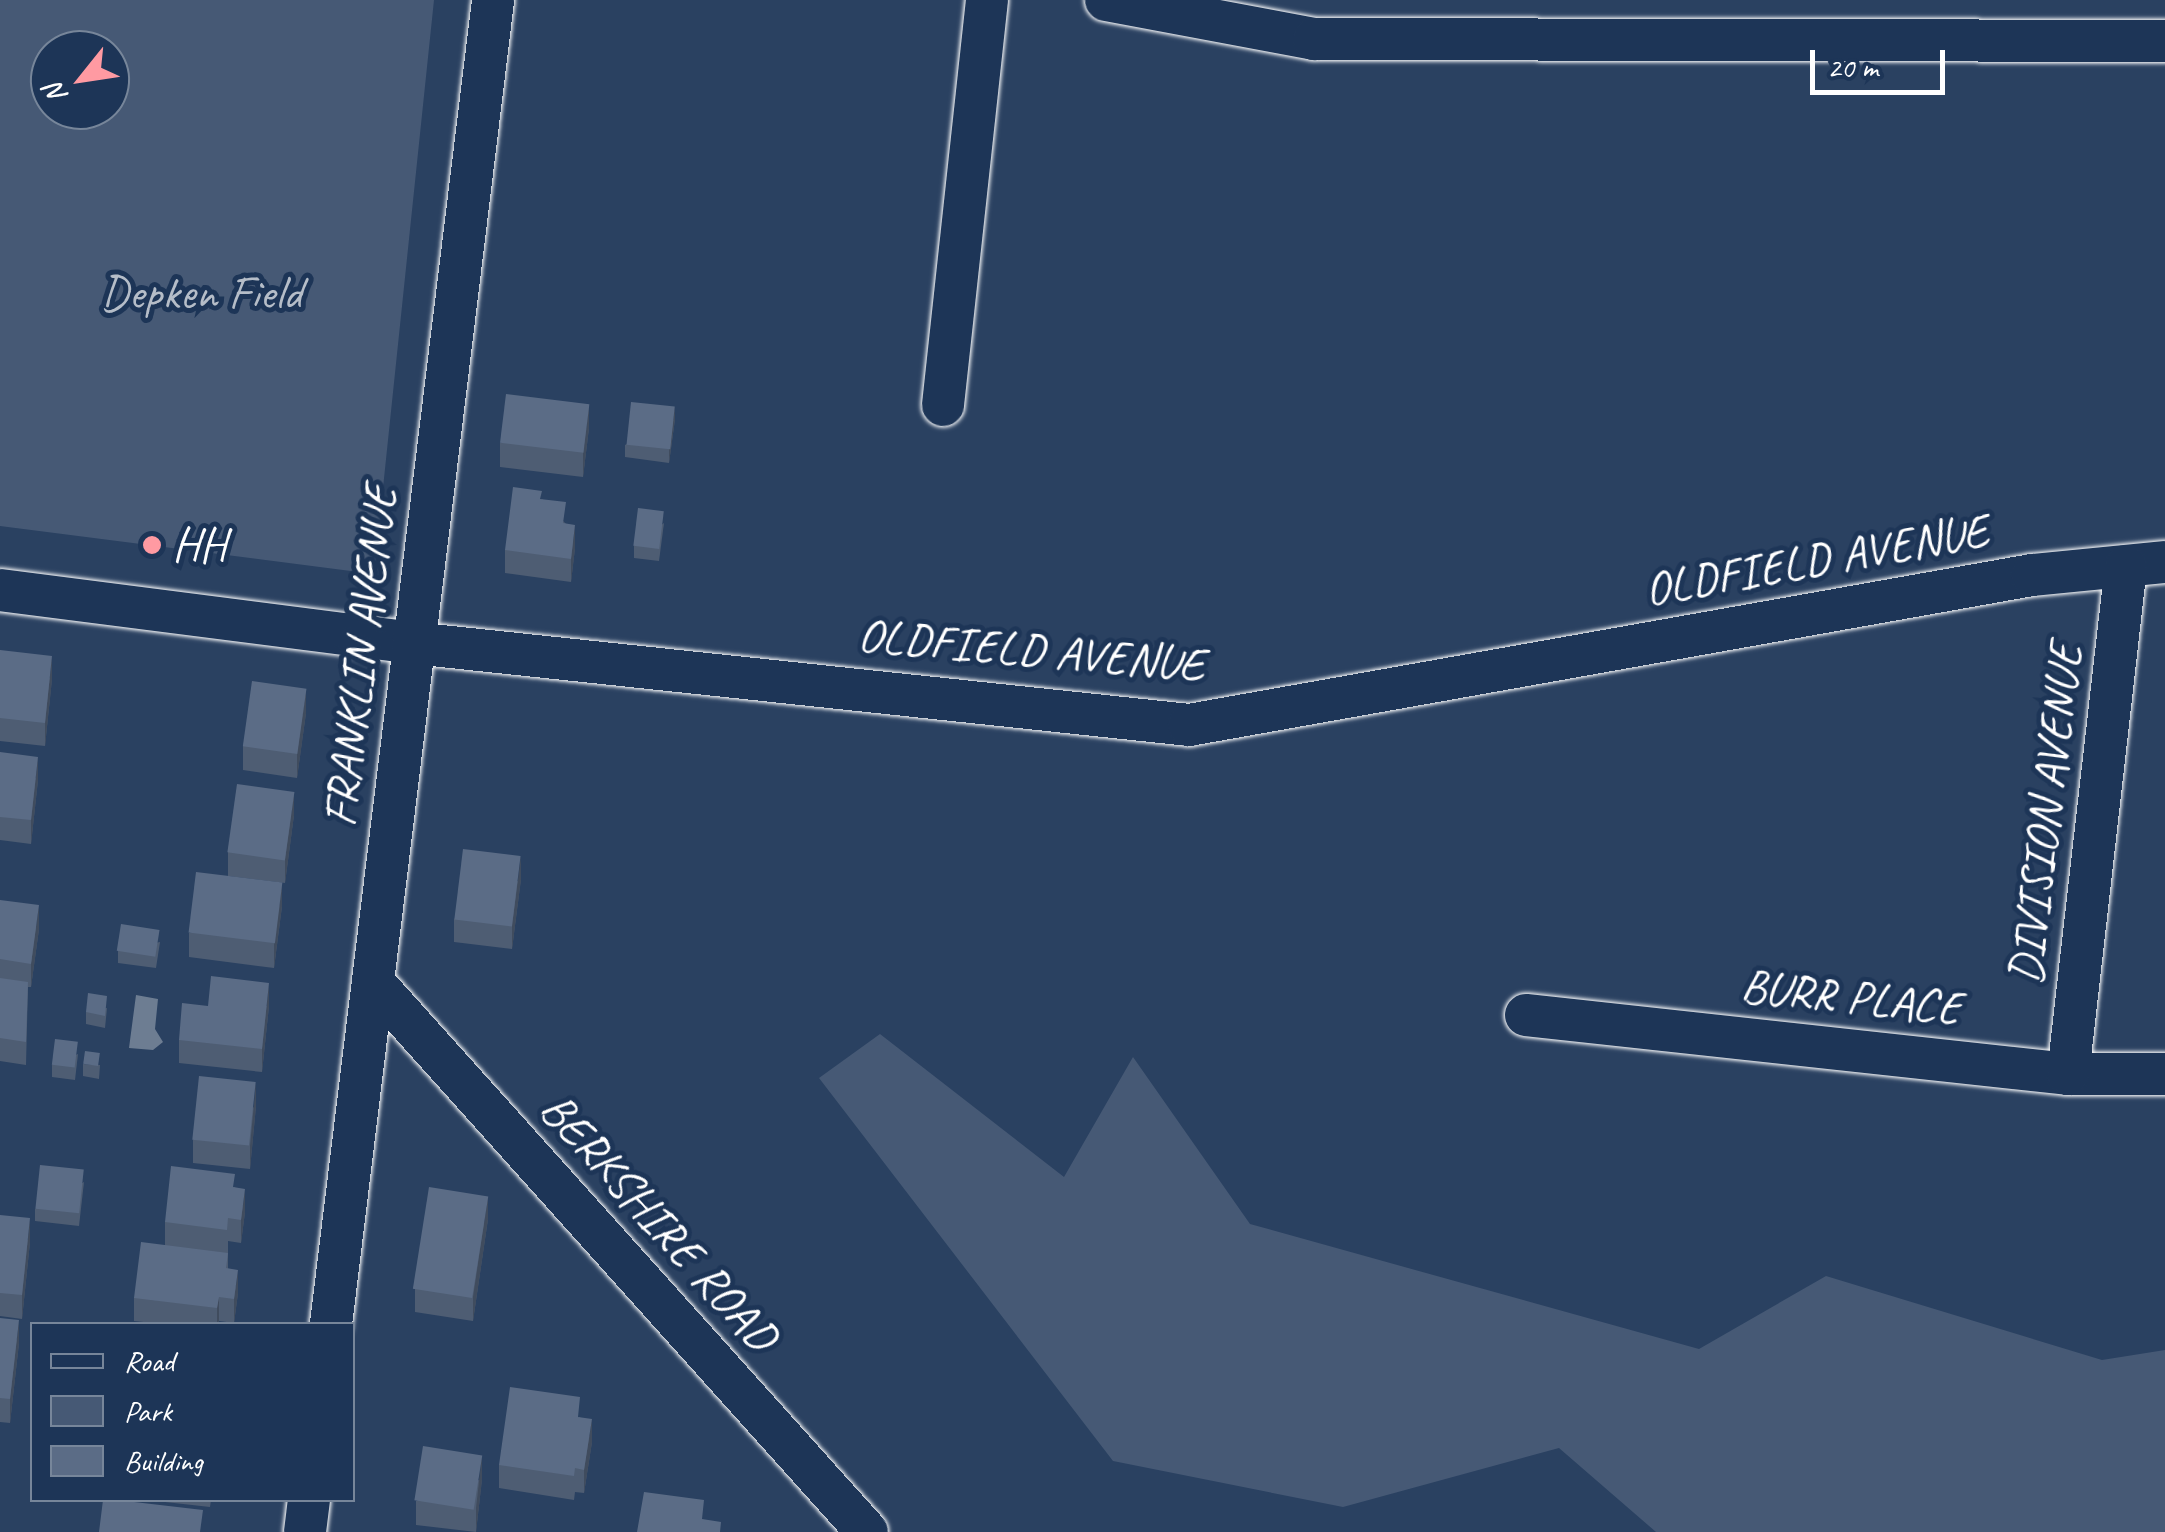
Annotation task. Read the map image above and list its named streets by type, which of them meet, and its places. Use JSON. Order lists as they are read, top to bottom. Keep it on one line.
{"streets":{"street":["OLDFIELD AVENUE","FRANKLIN AVENUE","DIVISION AVENUE","BURR PLACE","BERKSHIRE ROAD"]},"crossings":[["OLDFIELD AVENUE","FRANKLIN AVENUE"],["OLDFIELD AVENUE","DIVISION AVENUE"],["FRANKLIN AVENUE","BERKSHIRE ROAD"],["DIVISION AVENUE","BURR PLACE"]],"parks":["Depken Field"],"places":["HH"],"legend":["Road","Park","Building"],"scale_bar":"20 m","north":"bottom left"}
